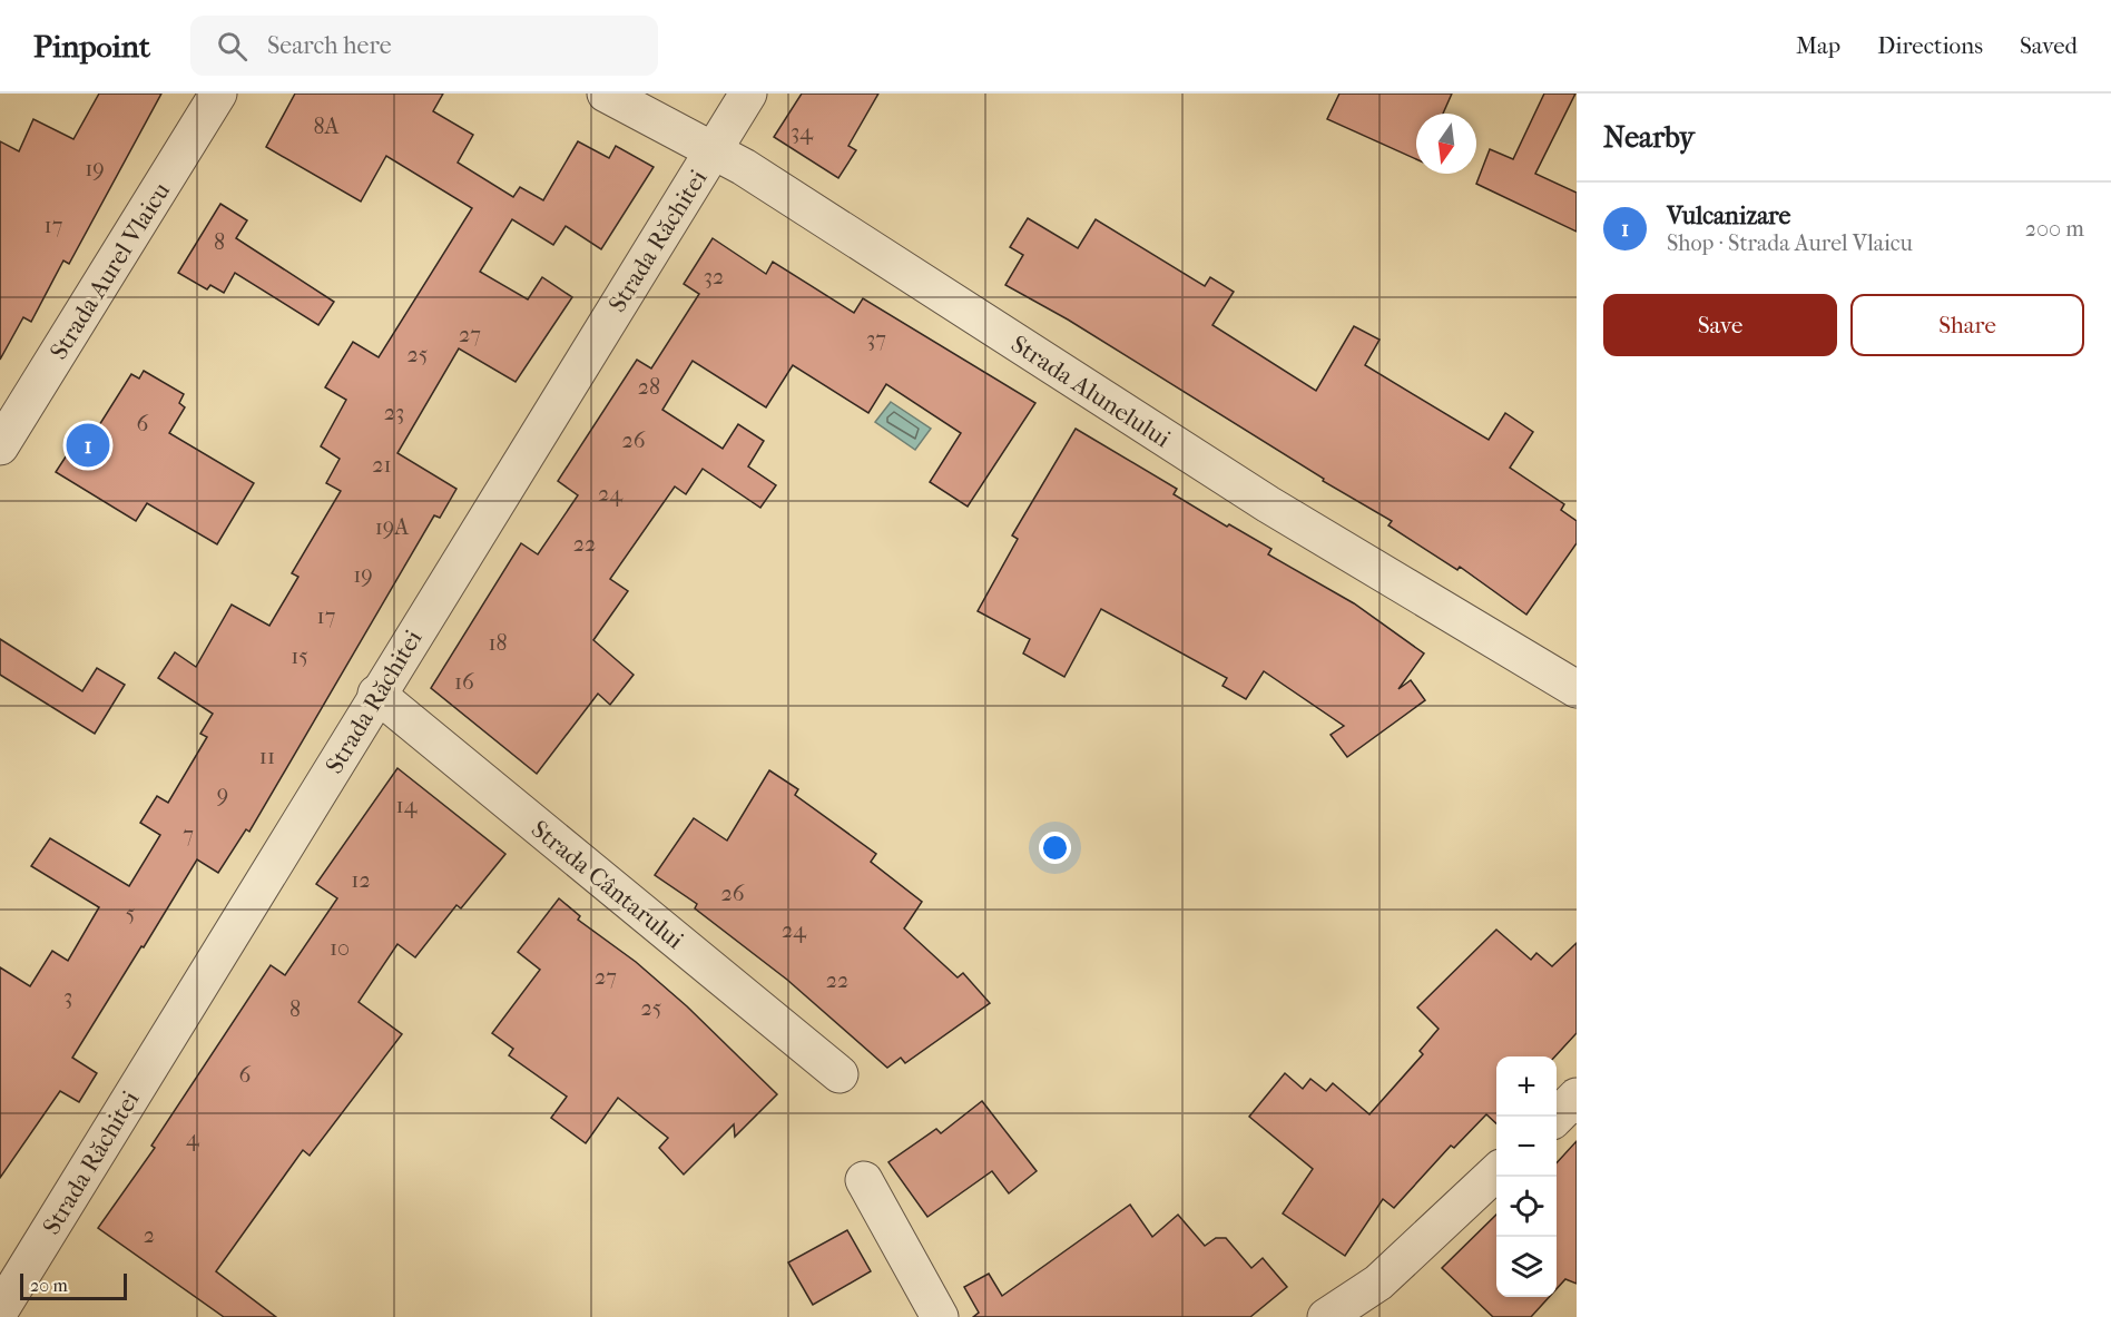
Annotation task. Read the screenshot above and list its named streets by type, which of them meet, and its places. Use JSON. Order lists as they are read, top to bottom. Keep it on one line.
{"streets":{"street":["Strada Răchitei","Strada Aurel Vlaicu","Strada Alunelului","Strada Cântarului"]},"crossings":[["Strada Răchitei","Strada Alunelului"],["Strada Răchitei","Strada Cântarului"]],"house_numbers":["8A","34","19","17","8","32","27","37","25","28","23","6","26","21","24","19A","22","19","17","18","15","16","11","9","14","7","12","26","5","24","10","27","22","3","25","8","6","4","2"],"scale_bar":"20 m","north":"bottom","page":{"header":"Pinpoint","search":"Search here","nav":["Map","Directions","Saved"],"heading":"Nearby","list":[{"mark":"1","name":"Vulcanizare","note":"Shop · Strada Aurel Vlaicu","value":"200 m"}],"buttons":["Save","Share"],"pins":"1","map_buttons":["+","−"],"scale":"20 m"}}
